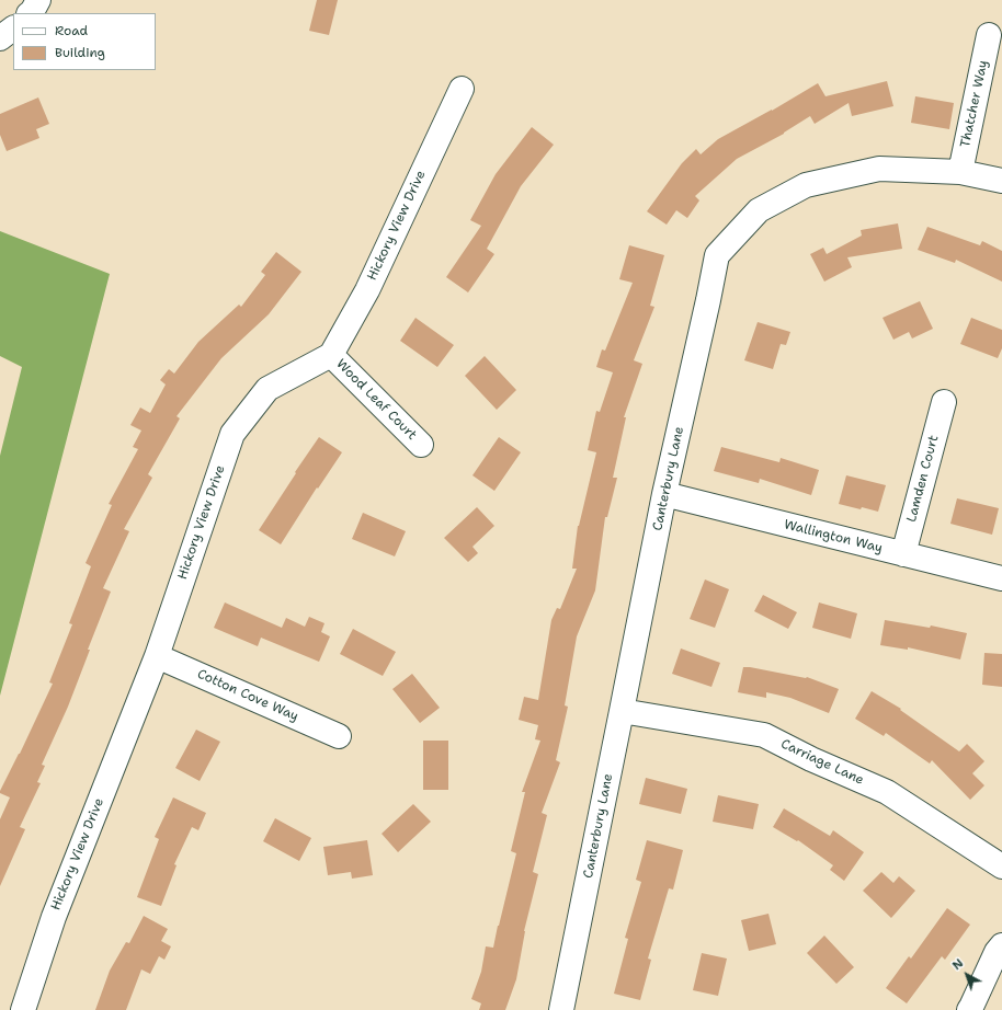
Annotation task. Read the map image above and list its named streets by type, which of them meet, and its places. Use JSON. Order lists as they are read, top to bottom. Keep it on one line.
{"streets":{"street":["Thatcher Way","Hickory View Drive","Wood Leaf Court","Canterbury Lane","Lamden Court","Wallington Way","Cotton Cove Way","Carriage Lane"]},"crossings":[["Thatcher Way","Canterbury Lane"],["Hickory View Drive","Wood Leaf Court"],["Hickory View Drive","Cotton Cove Way"],["Canterbury Lane","Wallington Way"],["Canterbury Lane","Carriage Lane"],["Lamden Court","Wallington Way"]],"legend":["Road","Building"],"north":"top left"}
